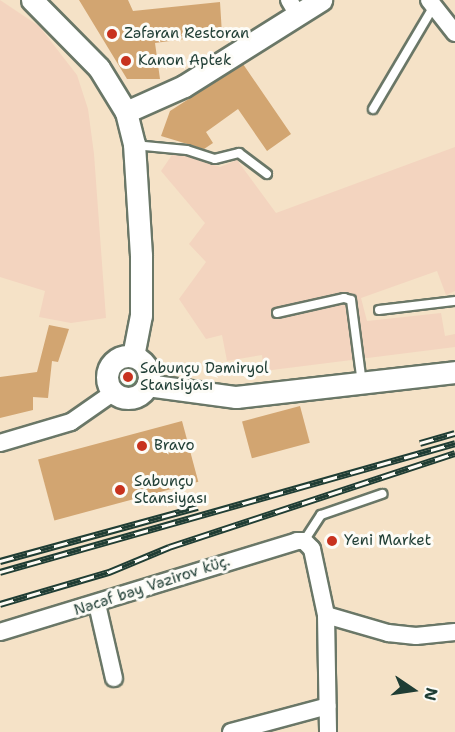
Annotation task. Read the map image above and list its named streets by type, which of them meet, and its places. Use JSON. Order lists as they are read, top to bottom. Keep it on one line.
{"streets":{"street":["Nəcəf bəy Vəzirov küç."]},"places":["Zəfəran Restoran","Kanon Aptek","Sabunçu Dəmiryol Stansiyası","Bravo","Sabunçu Stansiyası","Yeni Market"],"north":"right"}
